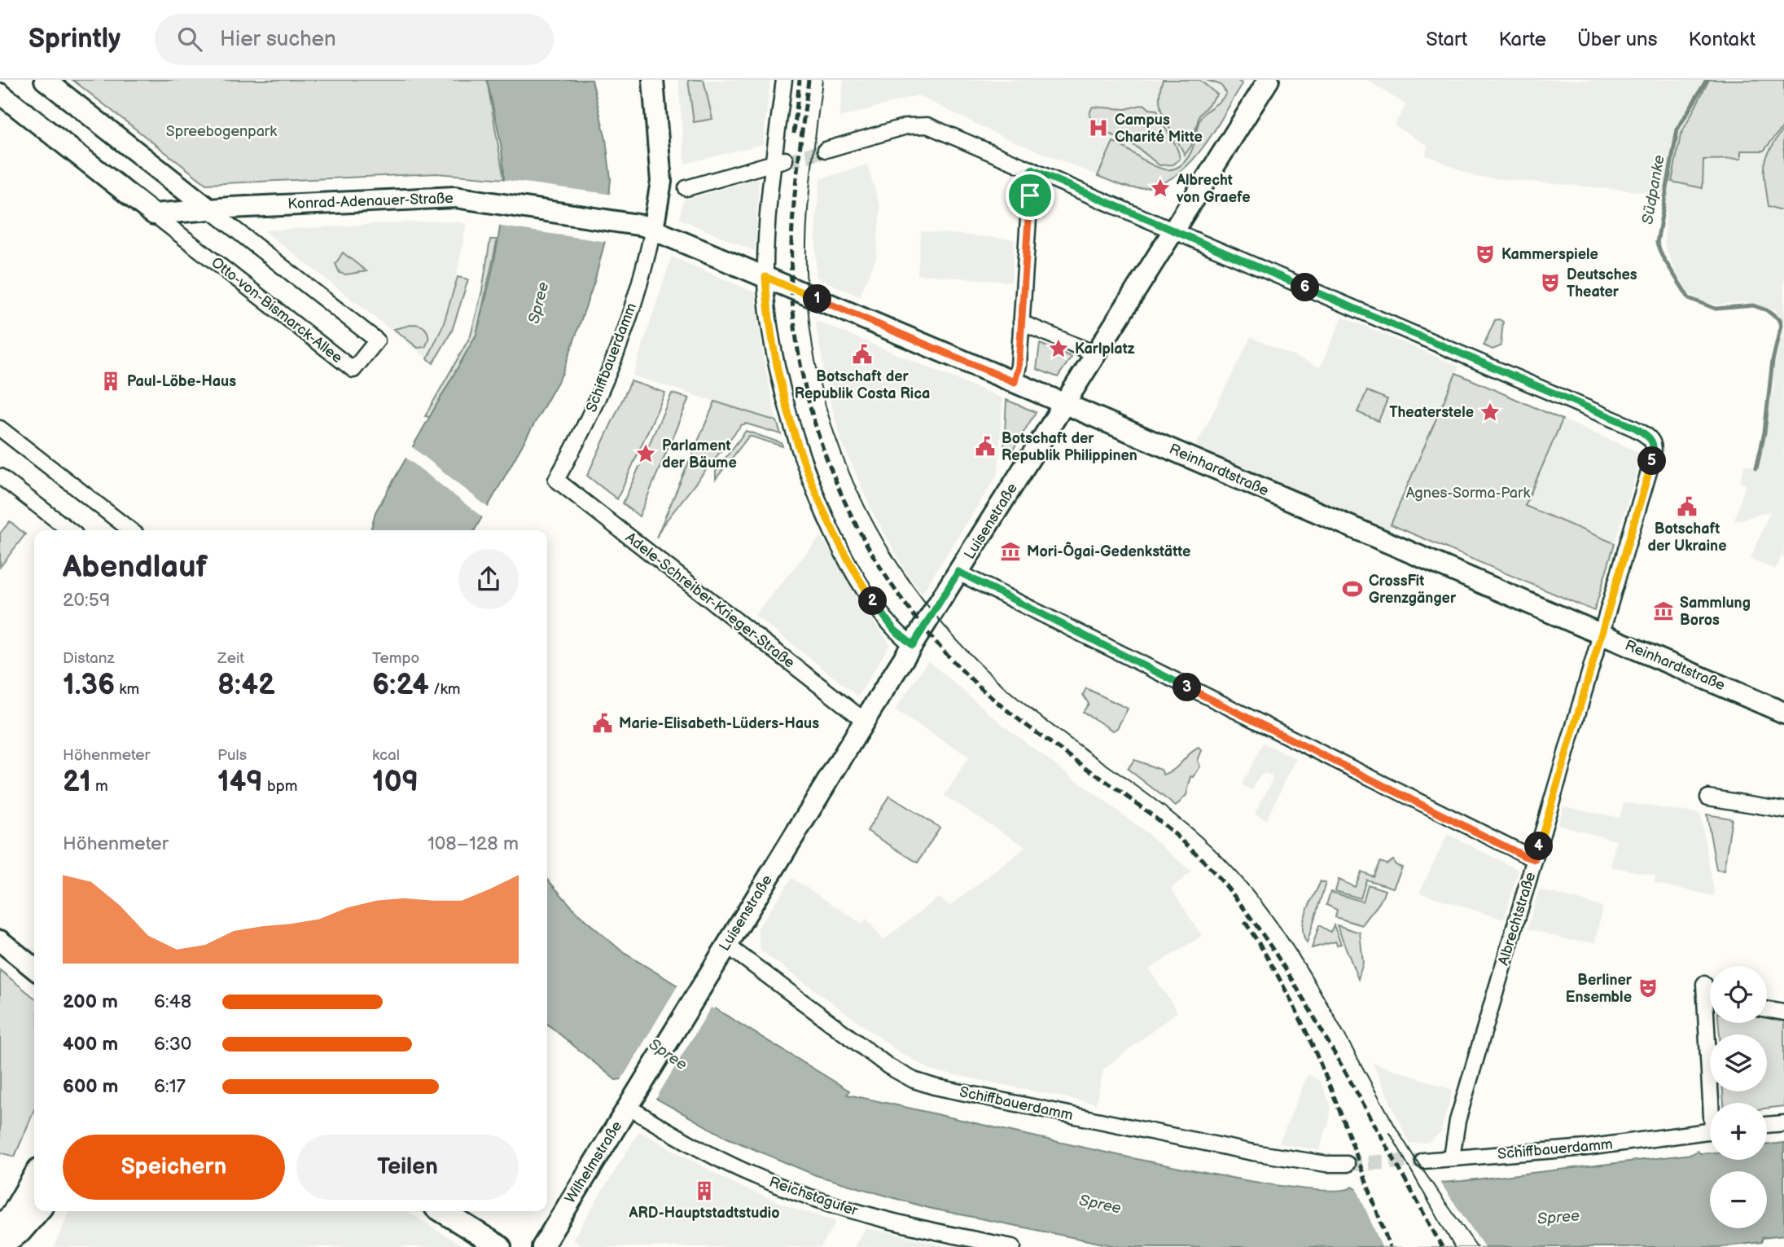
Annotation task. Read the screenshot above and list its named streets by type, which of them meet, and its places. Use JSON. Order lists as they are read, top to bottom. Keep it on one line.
{"streets":{"street":["Konrad-Adenauer-Straße","Otto-von-Bismarck-Allee","Schiffbauerdamm","Reinhardtstraße","Luisenstraße","Adele-Schreiber-Krieger-Straße","Albrechtstraße","Wilhelmstraße","Reichstagufer"]},"crossings":[["Konrad-Adenauer-Straße","Otto-von-Bismarck-Allee"],["Konrad-Adenauer-Straße","Schiffbauerdamm"],["Konrad-Adenauer-Straße","Reinhardtstraße"],["Schiffbauerdamm","Reinhardtstraße"],["Schiffbauerdamm","Luisenstraße"],["Schiffbauerdamm","Adele-Schreiber-Krieger-Straße"],["Schiffbauerdamm","Albrechtstraße"],["Reinhardtstraße","Luisenstraße"],["Reinhardtstraße","Albrechtstraße"],["Luisenstraße","Adele-Schreiber-Krieger-Straße"],["Luisenstraße","Albrechtstraße"],["Luisenstraße","Wilhelmstraße"],["Luisenstraße","Reichstagufer"],["Wilhelmstraße","Reichstagufer"]],"water":["Südpanke","Spree"],"parks":["Spreebogenpark","Agnes-Sorma-Park"],"places":{"hospital":["Campus Charité Mitte"],"place":["Albrecht von Graefe","Karlplatz","Theaterstele","Parlament der Bäume"],"theatre":["Kammerspiele","Deutsches Theater","Berliner Ensemble"],"public building":["Botschaft der Republik Costa Rica","Botschaft der Republik Philippinen","Botschaft der Ukraine","Marie-Elisabeth-Lüders-Haus"],"building":["Paul-Löbe-Haus","ARD-Hauptstadtstudio"],"museum":["Mori-Ôgai-Gedenkstätte","Sammlung Boros"],"sports":["CrossFit Grenzgänger"]},"page":{"header":"Sprintly","search":"Hier suchen","nav":["Start","Karte","Über uns","Kontakt"],"pins":["6","1","5","2","3","4"],"heading":["Abendlauf","20:59"],"stats":[["Distanz","1.36 km"],["Zeit","8:42"],["Tempo","6:24 /km"],["Höhenmeter","21 m"],["Puls","149 bpm"],["kcal","109"]],"chart":["Höhenmeter","108–128 m"],"map_buttons":["+","−"],"list":[{"name":"200 m","note":"6:48"},{"name":"400 m","note":"6:30"},{"name":"600 m","note":"6:17"}],"buttons":["Speichern","Teilen"]}}
